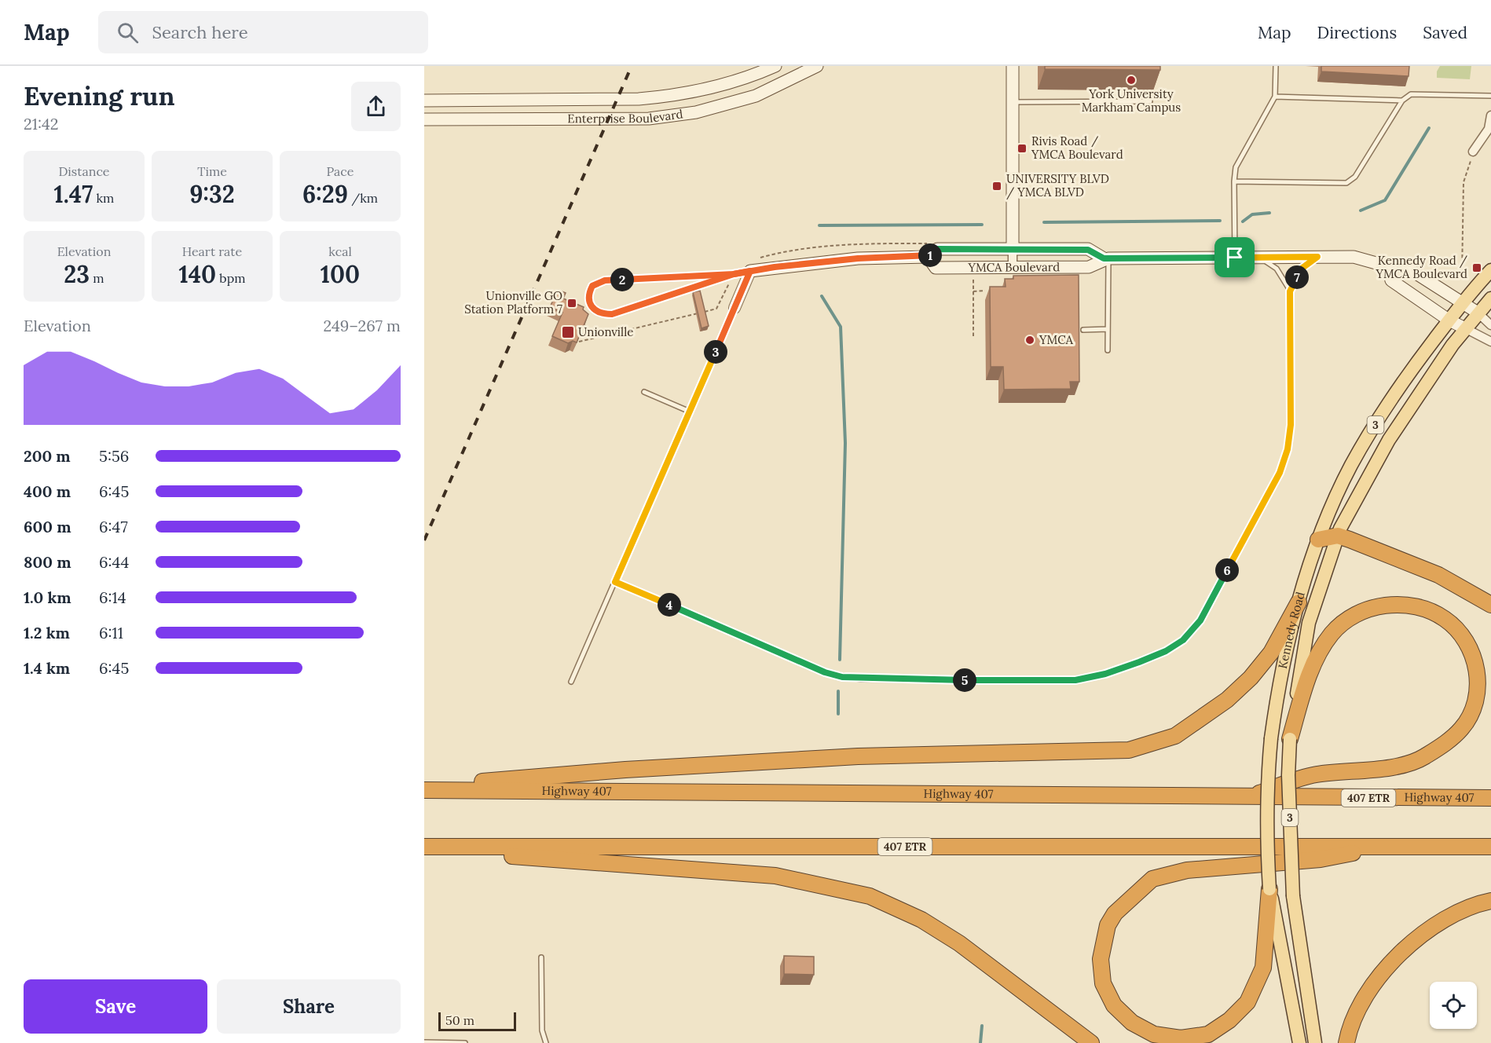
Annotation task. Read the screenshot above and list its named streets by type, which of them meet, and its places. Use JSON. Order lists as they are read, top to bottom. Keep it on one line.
{"streets":{"highway":["Highway 407","407 ETR"],"main road":["Enterprise Boulevard","YMCA Boulevard","3","Kennedy Road"]},"crossings":[["YMCA Boulevard","Kennedy Road"]],"places":{"other":["York University Markham Campus","YMCA"],"transit":["Rivis Road / YMCA Boulevard","UNIVERSITY BLVD / YMCA BLVD","Kennedy Road / YMCA Boulevard","Unionville GO Station Platform 7","Unionville"]},"scale_bar":"50 m","page":{"header":"Map","search":"Search here","nav":["Map","Directions","Saved"],"heading":["Evening run","21:42"],"stats":[["Distance","1.47 km"],["Time","9:32"],["Pace","6:29 /km"],["Elevation","23 m"],["Heart rate","140 bpm"],["kcal","100"]],"pins":["1","7","2","3","6","4","5"],"chart":["Elevation","249–267 m"],"list":[{"name":"200 m","note":"5:56"},{"name":"400 m","note":"6:45"},{"name":"600 m","note":"6:47"},{"name":"800 m","note":"6:44"},{"name":"1.0 km","note":"6:14"},{"name":"1.2 km","note":"6:11"},{"name":"1.4 km","note":"6:45"}],"buttons":["Save","Share"],"scale":"50 m"}}
